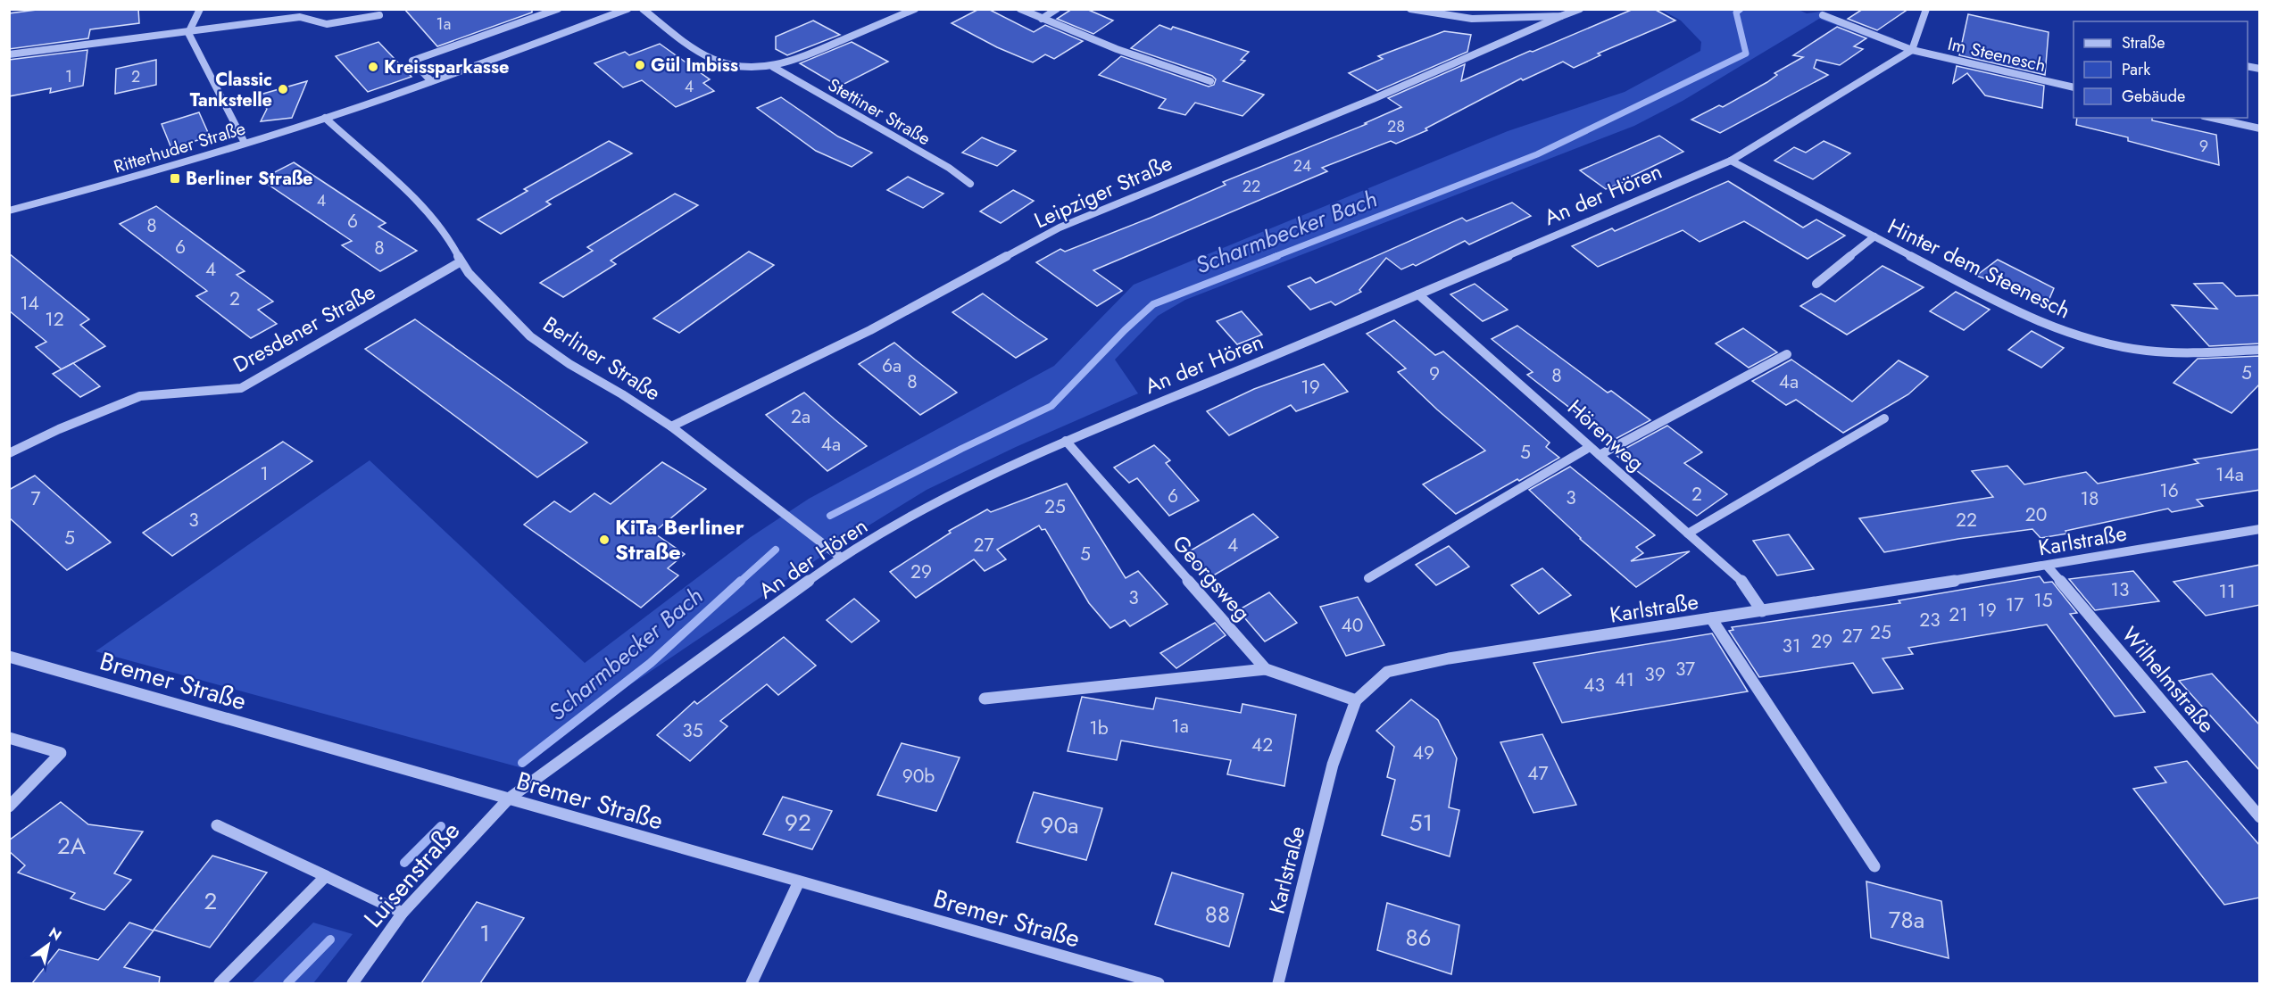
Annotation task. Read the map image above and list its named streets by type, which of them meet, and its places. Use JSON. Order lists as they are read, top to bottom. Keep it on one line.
{"streets":{"street":["Im Steenesch","Stettiner Straße","Ritterhuder Straße","Leipziger Straße","An der Hören","Hinter dem Steenesch","Dresdener Straße","Berliner Straße","Hörenweg","Karlstraße","Georgsweg","Wilhelmstraße","Bremer Straße","Luisenstraße"]},"crossings":[["Im Steenesch","An der Hören"],["Ritterhuder Straße","Berliner Straße"],["Leipziger Straße","Berliner Straße"],["An der Hören","Hinter dem Steenesch"],["An der Hören","Berliner Straße"],["An der Hören","Hörenweg"],["An der Hören","Georgsweg"],["An der Hören","Bremer Straße"],["An der Hören","Luisenstraße"],["Dresdener Straße","Berliner Straße"],["Hörenweg","Karlstraße"],["Karlstraße","Wilhelmstraße"],["Bremer Straße","Luisenstraße"]],"water":["Scharmbecker Bach"],"places":{"other":["Gül Imbiss","Kreissparkasse","Classic Tankstelle","KiTa Berliner Straße"],"transit":["Berliner Straße"]},"house_numbers":["1a","1","2","4","28","9","24","22","4","6","8","6","8","4","2","14","12","6a","5","9","8","8","4a","19","2a","4a","5","1","14a","16","2","6","3","7","18","25","20","3","22","5","27","4","5","29","13","11","3","15","17","19","21","23","40","25","27","29","31","37","39","41","43","1a","1b","35","42","49","47","90b","92","51","90a","2A","2","88","78a","1","86"],"legend":["Straße","Park","Gebäude"],"north":"top right"}
